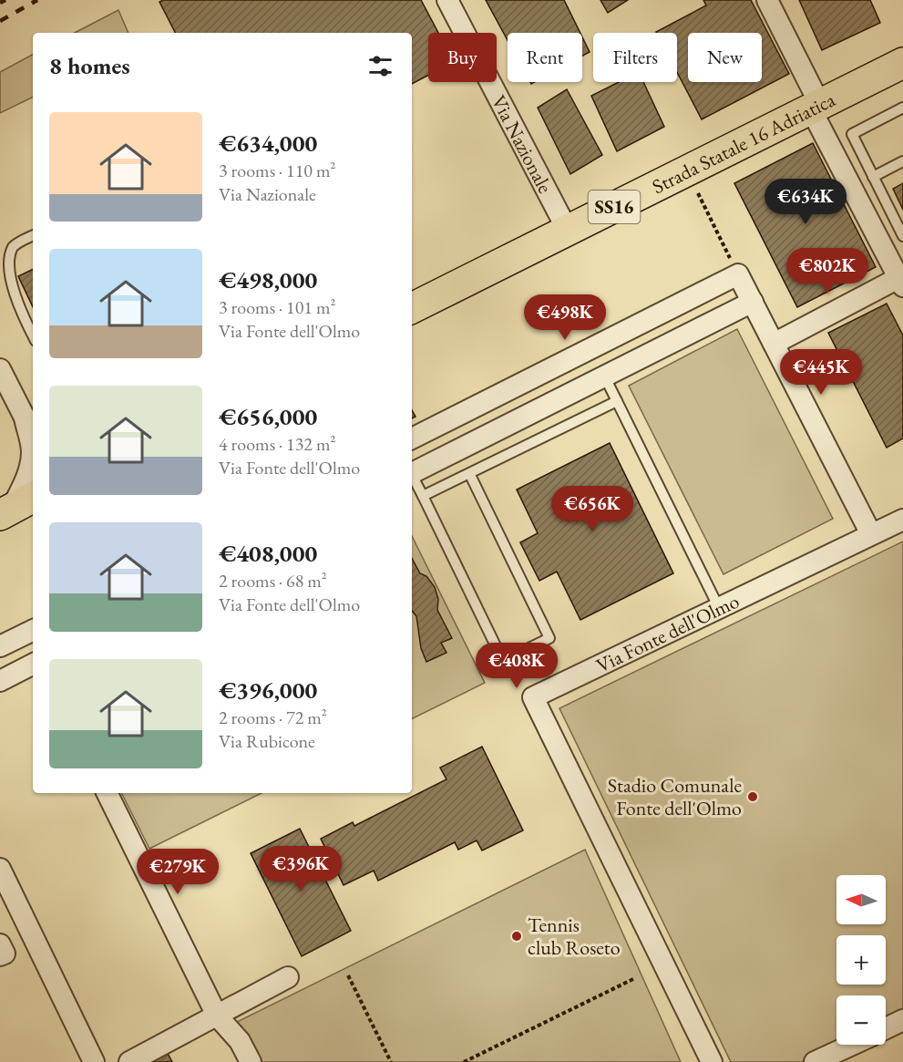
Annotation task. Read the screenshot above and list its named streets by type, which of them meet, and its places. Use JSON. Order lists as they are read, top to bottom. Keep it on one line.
{"streets":{"main road":["Strada Statale 16 Adriatica","SS16"],"street":["Via Nazionale","Via Fonte dell'Olmo"]},"crossings":[["Strada Statale 16 Adriatica","Via Nazionale"]],"places":["Stadio Comunale Fonte dell'Olmo","Tennis club Roseto"],"north":"left","page":{"chip":["Buy","Rent","Filters","New"],"heading":"8 homes","list":[{"name":"€634,000","note":"3 rooms · 110 m² · Via Nazionale"},{"name":"€498,000","note":"3 rooms · 101 m² · Via Fonte dell'Olmo"},{"name":"€656,000","note":"4 rooms · 132 m² · Via Fonte dell'Olmo"},{"name":"€408,000","note":"2 rooms · 68 m² · Via Fonte dell'Olmo"},{"name":"€396,000","note":"2 rooms · 72 m² · Via Rubicone"}],"price":["€634K","€802K","€498K","€445K","€656K","€408K","€396K","€279K"],"map_buttons":["+","−"]}}
